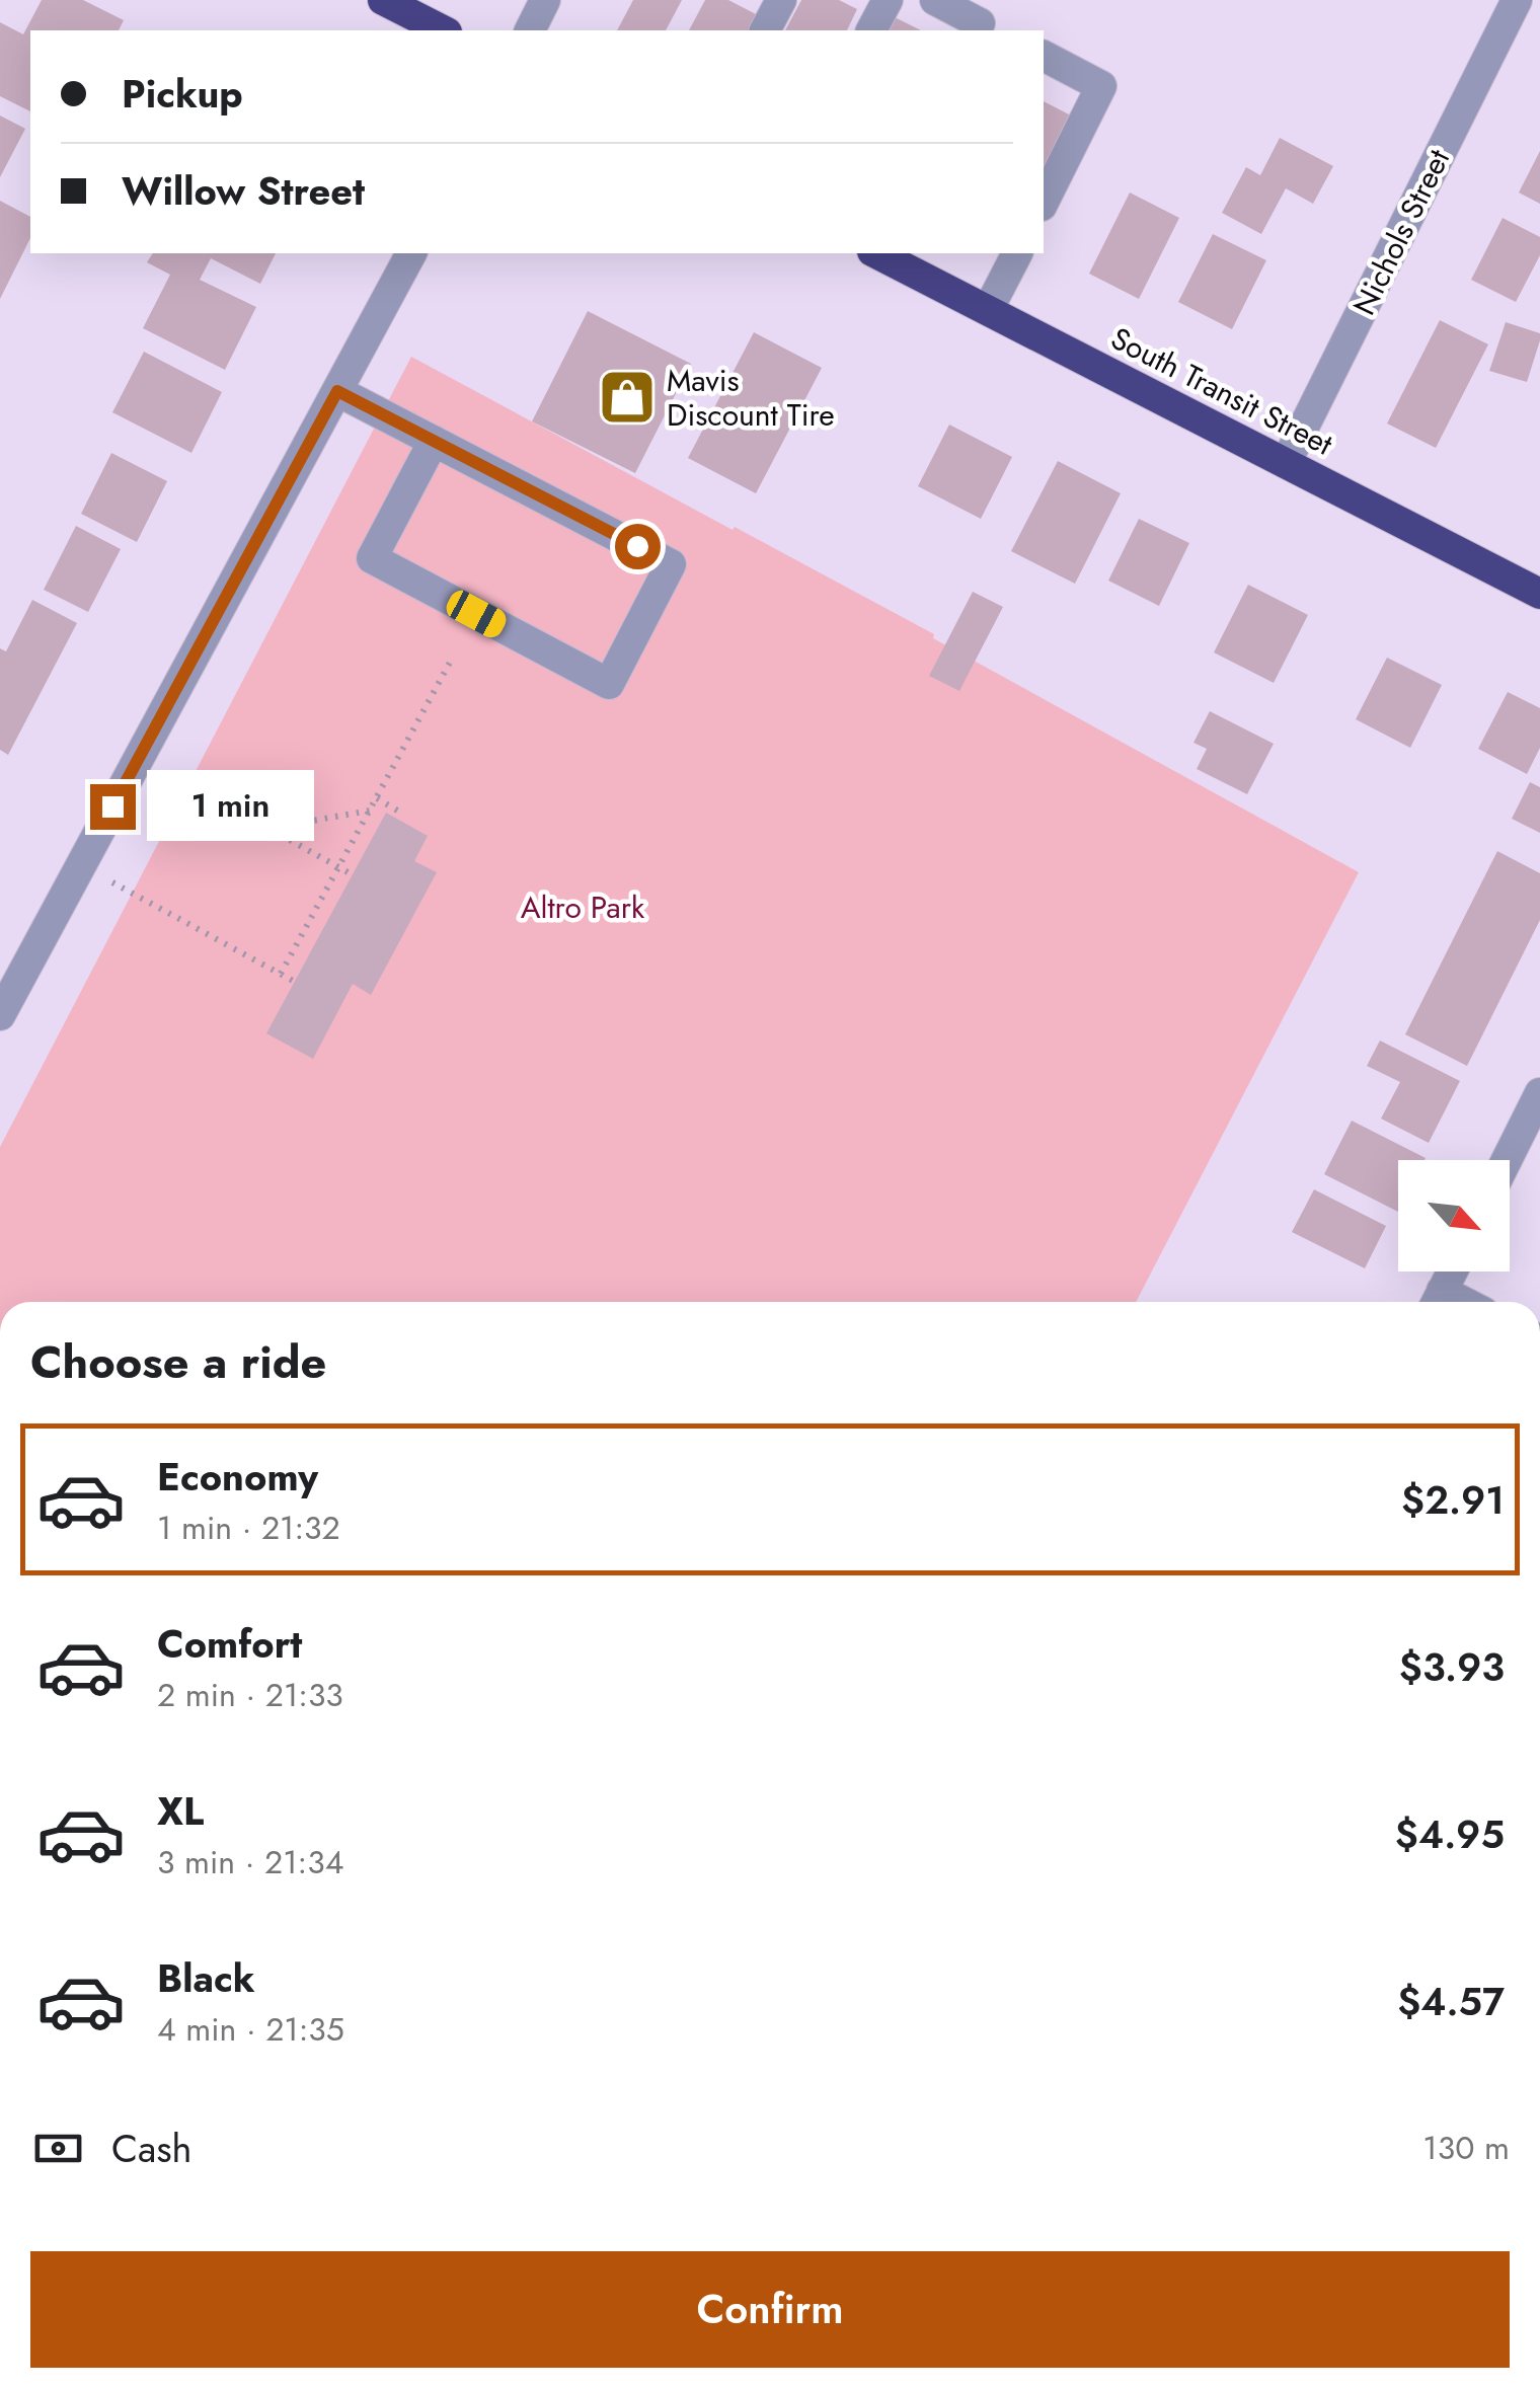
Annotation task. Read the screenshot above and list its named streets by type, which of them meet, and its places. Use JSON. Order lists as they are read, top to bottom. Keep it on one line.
{"streets":{"highway":["South Transit Street"],"street":["Nichols Street"]},"crossings":[["Nichols Street","South Transit Street"]],"parks":["Altro Park"],"places":{"shop":["Mavis Discount Tire"]},"north":"bottom right","page":{"banner":["Pickup","Willow Street"],"bubble":"1 min","heading":"Choose a ride","list":[{"name":"Economy","note":"1 min · 21:32","value":"$2.91"},{"name":"Comfort","note":"2 min · 21:33","value":"$3.93"},{"name":"XL","note":"3 min · 21:34","value":"$4.95"},{"name":"Black","note":"4 min · 21:35","value":"$4.57"}],"pay":["Cash","130 m"],"buttons":"Confirm"}}
